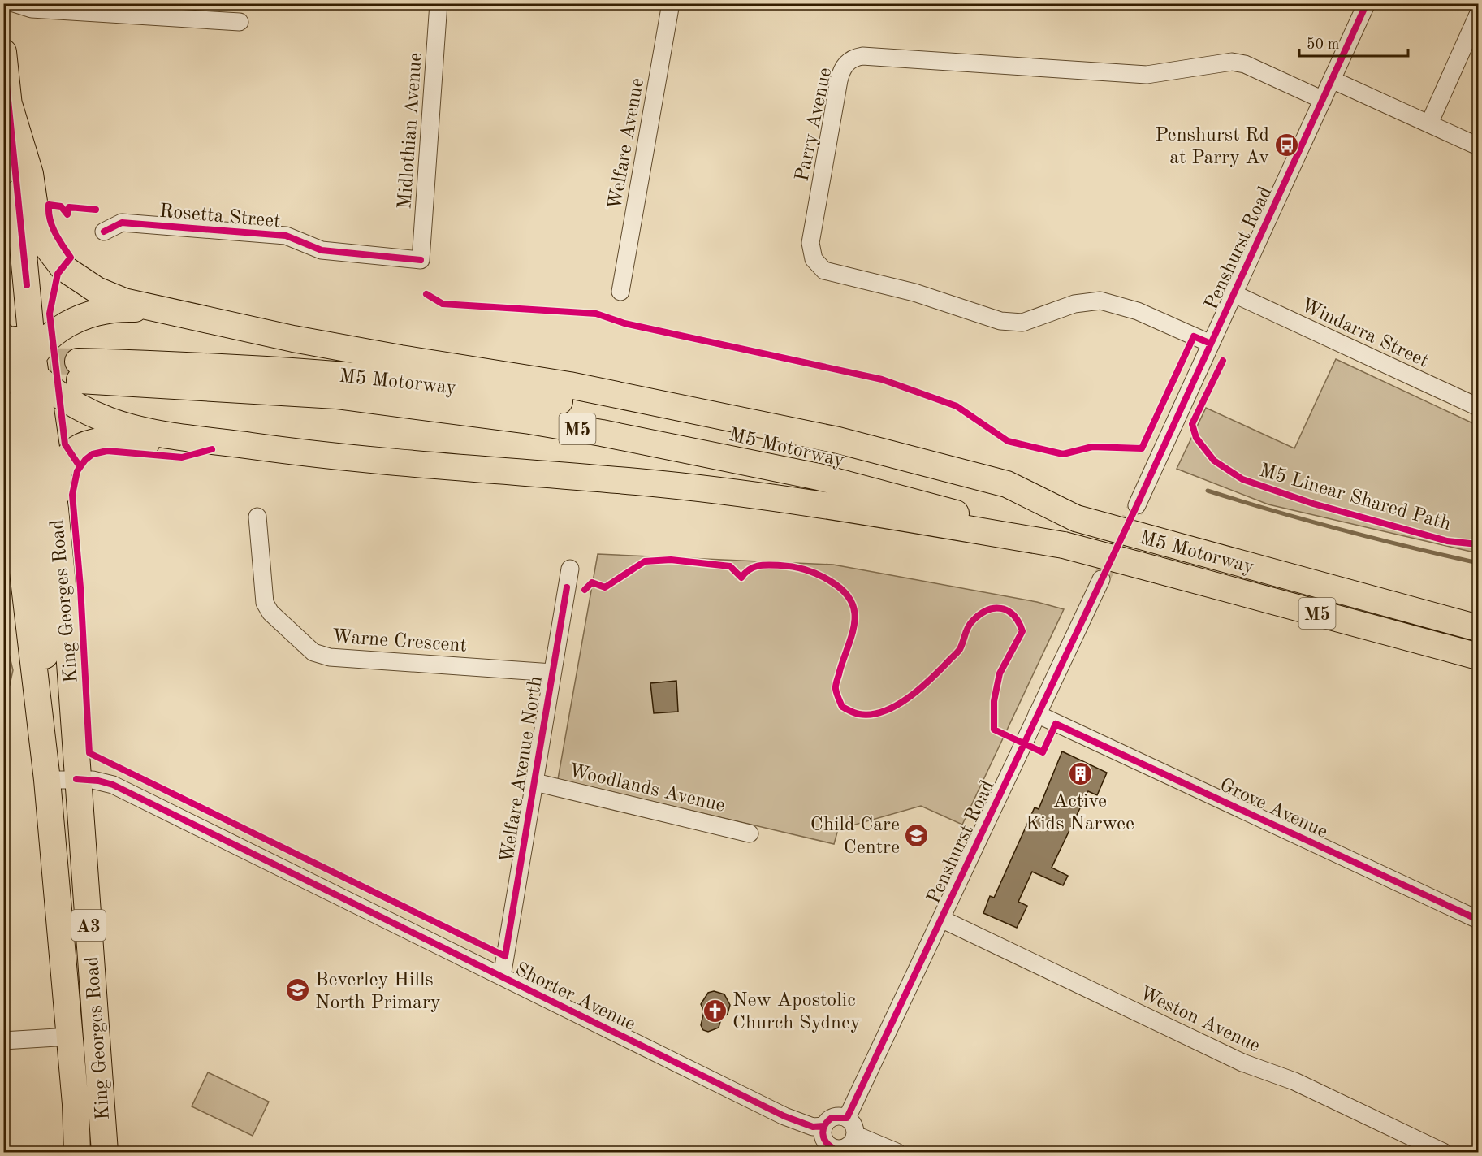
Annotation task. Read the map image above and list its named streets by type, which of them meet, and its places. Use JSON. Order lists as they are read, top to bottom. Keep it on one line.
{"streets":{"highway":["M5 Motorway","M5","King Georges Road","A3"],"street":["Parry Avenue","Midlothian Avenue","Welfare Avenue","Rosetta Street","Penshurst Road","Windarra Street","Warne Crescent","Welfare Avenue North","Woodlands Avenue","Grove Avenue","Shorter Avenue","Weston Avenue"],"cycle path":["M5 Linear Shared Path"]},"crossings":[["Parry Avenue","Penshurst Road"],["Midlothian Avenue","Rosetta Street"],["Penshurst Road","Windarra Street"],["Penshurst Road","Grove Avenue"],["Penshurst Road","Shorter Avenue"],["Penshurst Road","Weston Avenue"],["M5 Motorway","M5"],["King Georges Road","Shorter Avenue"],["Warne Crescent","Welfare Avenue North"],["Welfare Avenue North","Woodlands Avenue"],["Welfare Avenue North","Shorter Avenue"]],"places":{"bus stop":["Penshurst Rd at Parry Av"],"building":["Active Kids Narwee"],"school or university":["Child Care Centre","Beverley Hills North Primary"],"church":["New Apostolic Church Sydney"]},"scale_bar":"50 m"}
